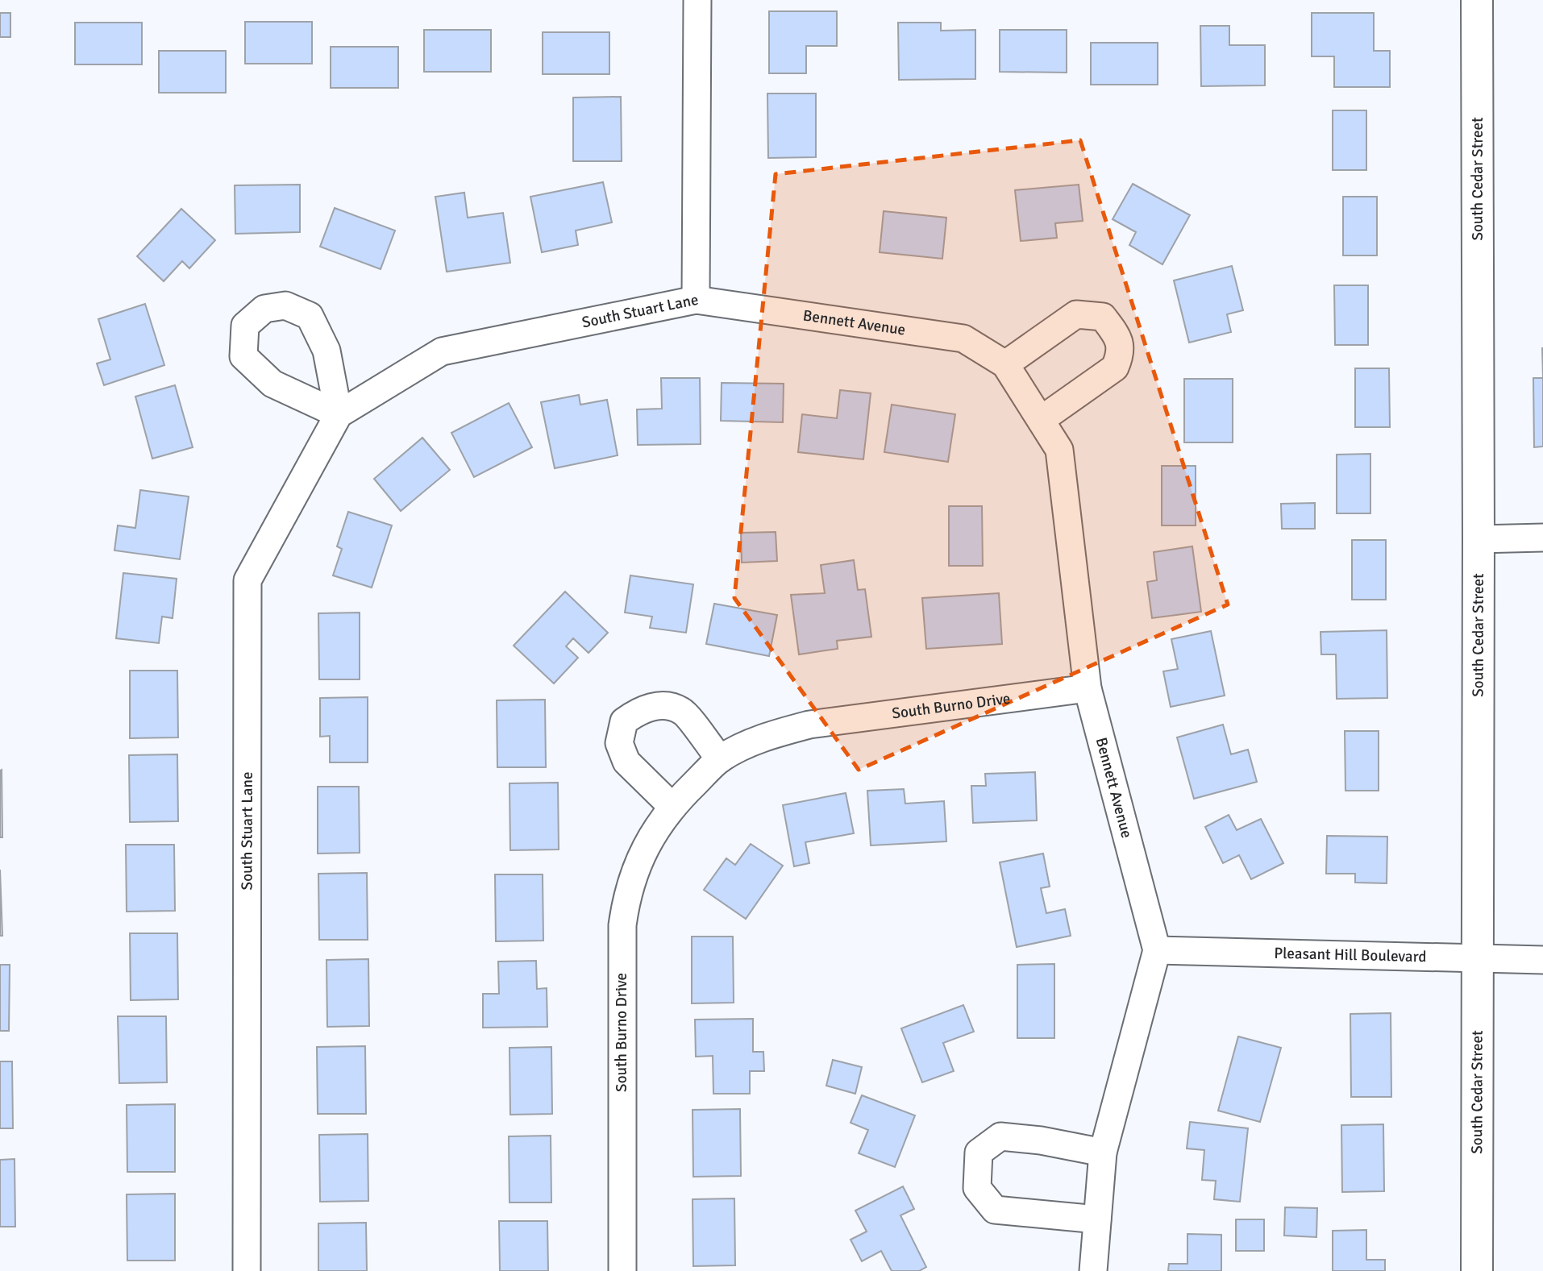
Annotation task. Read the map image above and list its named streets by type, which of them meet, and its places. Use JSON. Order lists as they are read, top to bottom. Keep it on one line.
{"streets":{"street":["South Cedar Street","South Stuart Lane","Bennett Avenue","South Burno Drive","Pleasant Hill Boulevard"]},"crossings":[["South Cedar Street","Pleasant Hill Boulevard"],["South Stuart Lane","Bennett Avenue"],["Bennett Avenue","South Burno Drive"],["Bennett Avenue","Pleasant Hill Boulevard"]]}
